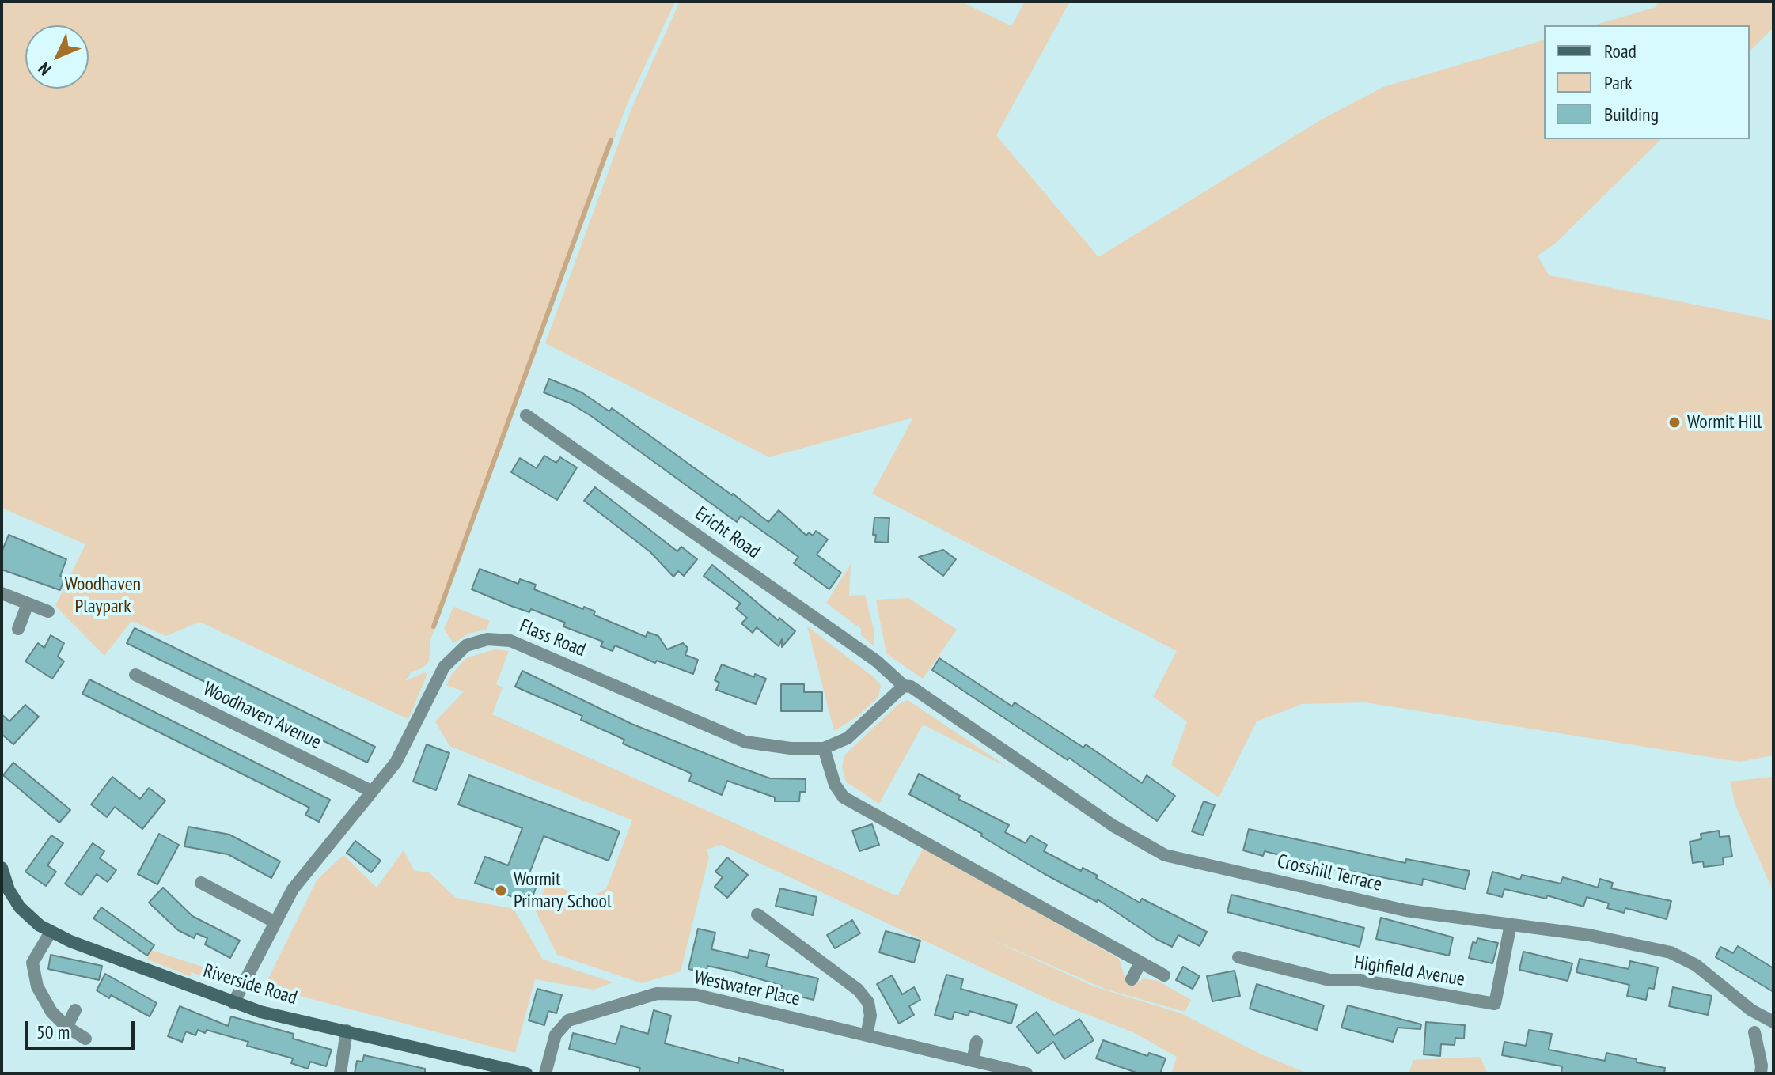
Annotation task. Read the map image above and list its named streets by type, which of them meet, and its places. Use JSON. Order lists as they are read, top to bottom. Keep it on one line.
{"streets":{"main road":["Riverside Road"],"street":["Ericht Road","Flass Road","Woodhaven Avenue","Crosshill Terrace","Highfield Avenue","Westwater Place"]},"crossings":[["Ericht Road","Flass Road"],["Ericht Road","Crosshill Terrace"],["Flass Road","Woodhaven Avenue"],["Flass Road","Crosshill Terrace"],["Flass Road","Riverside Road"],["Crosshill Terrace","Highfield Avenue"]],"parks":["Woodhaven Playpark"],"places":["Wormit Hill","Wormit Primary School"],"legend":["Road","Park","Building"],"scale_bar":"50 m","north":"bottom left"}
